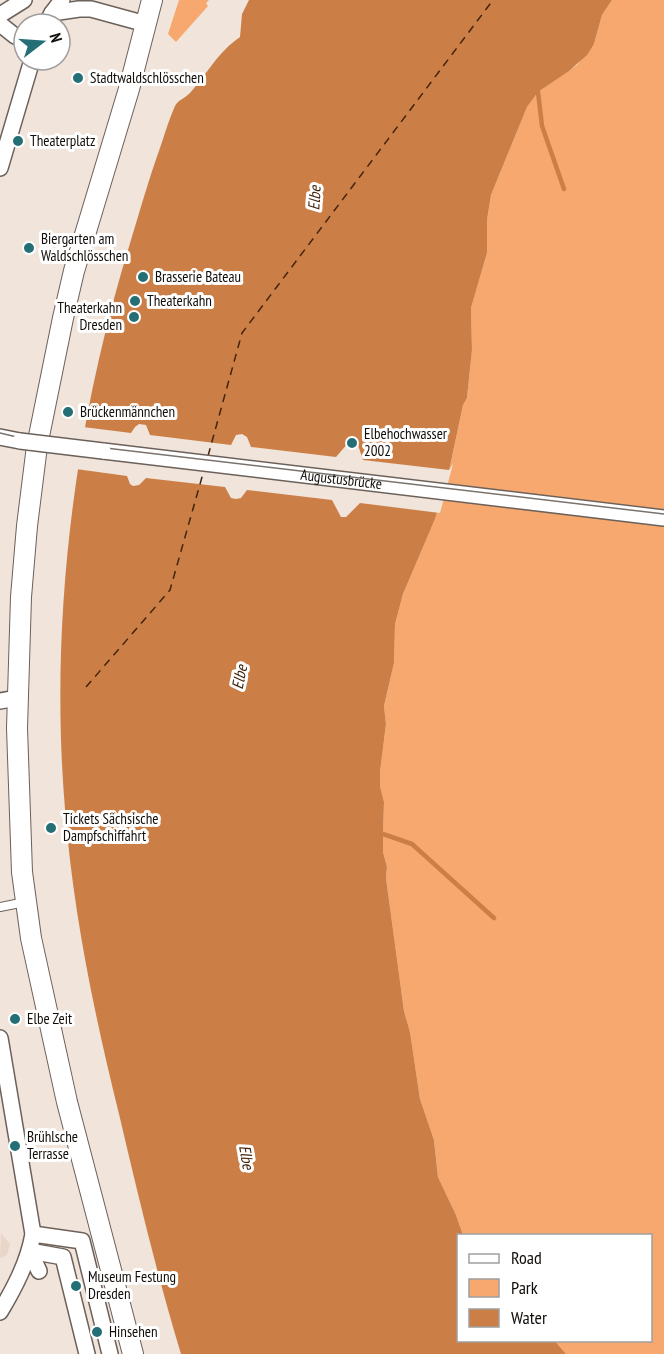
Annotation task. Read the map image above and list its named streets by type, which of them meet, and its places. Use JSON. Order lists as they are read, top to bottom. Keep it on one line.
{"streets":{"street":["Augustusbrücke"]},"water":["Elbe"],"places":["Stadtwaldschlösschen","Theaterplatz","Biergarten am Waldschlösschen","Brasserie Bateau","Theaterkahn","Theaterkahn Dresden","Brückenmännchen","Elbehochwasser 2002","Tickets Sächsische Dampfschiffahrt","Elbe Zeit","Brühlsche Terrasse","Museum Festung Dresden","Hinsehen"],"legend":["Road","Park","Water"],"north":"right"}
